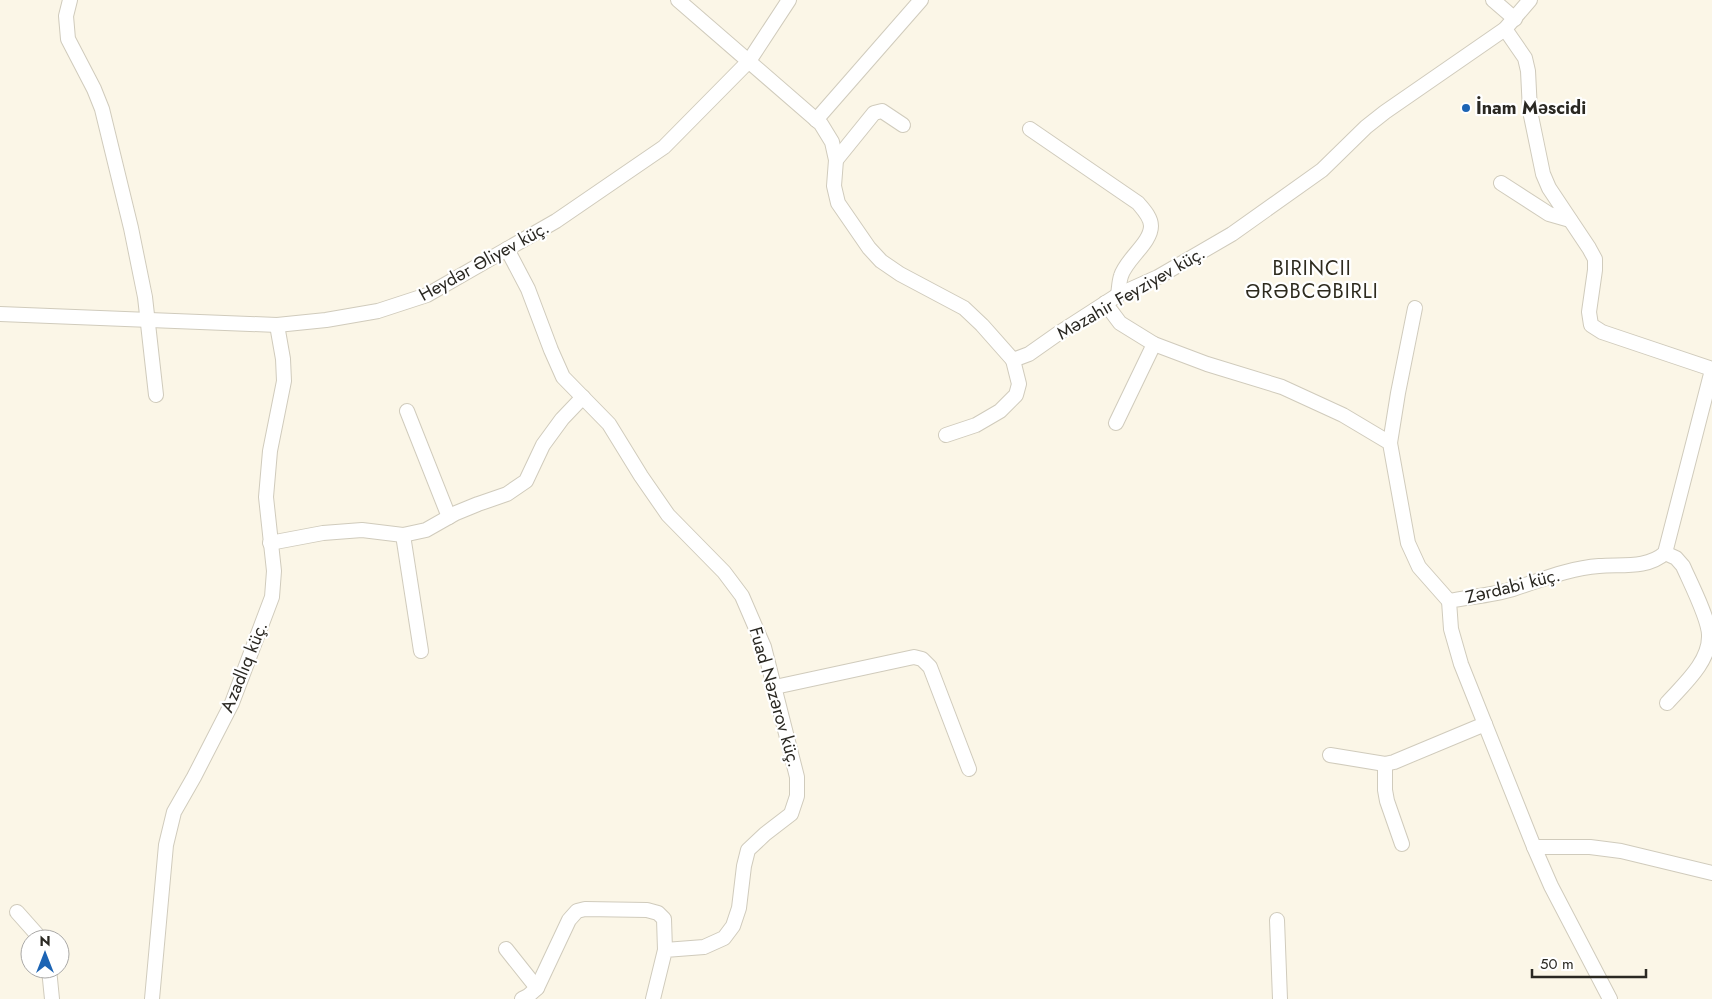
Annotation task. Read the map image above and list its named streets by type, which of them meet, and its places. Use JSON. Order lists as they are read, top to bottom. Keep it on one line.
{"streets":{"street":["Heydər Əliyev küç.","Məzahir Feyziyev küç.","Zərdabi küç.","Azadlıq küç.","Fuad Nəzərov küç."]},"crossings":[["Heydər Əliyev küç.","Azadlıq küç."],["Heydər Əliyev küç.","Fuad Nəzərov küç."]],"districts":["BIRINCII ƏRƏBCƏBIRLI"],"places":["İnam Məscidi"],"scale_bar":"50 m","north":"top"}
